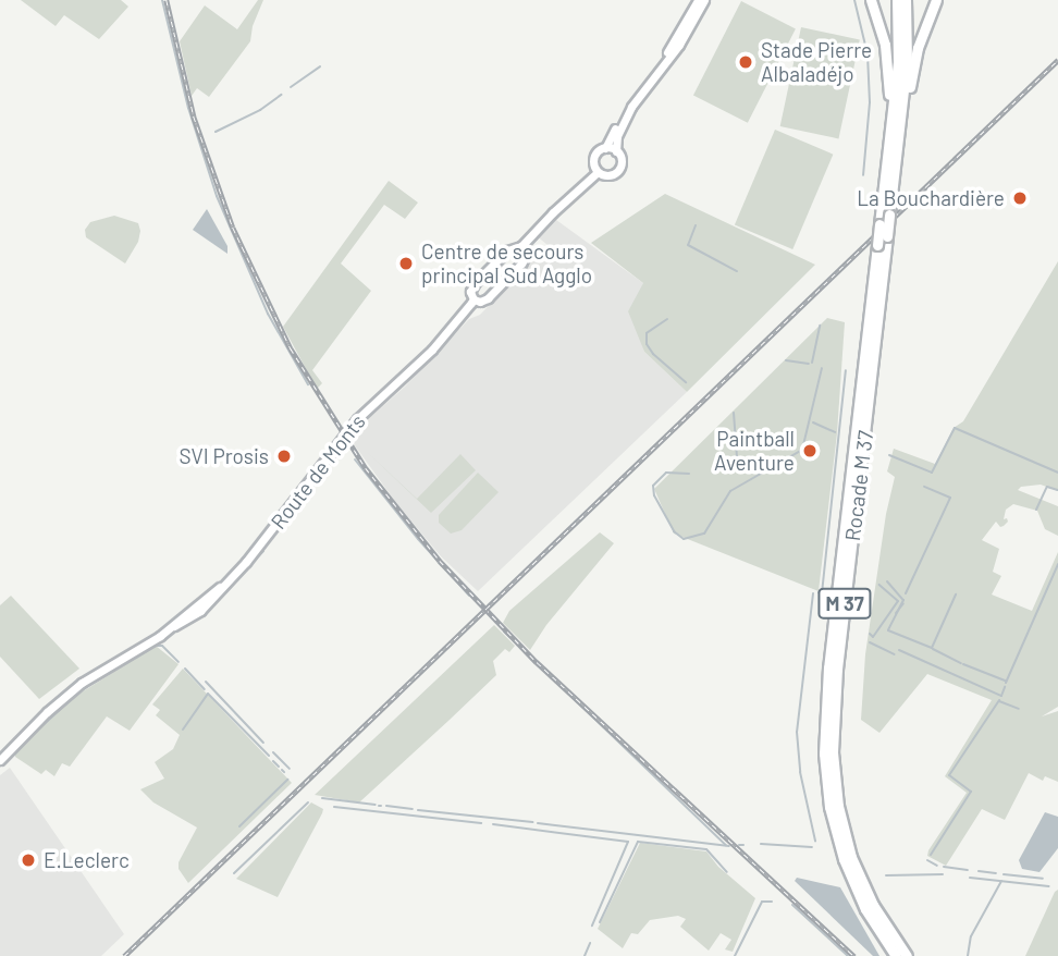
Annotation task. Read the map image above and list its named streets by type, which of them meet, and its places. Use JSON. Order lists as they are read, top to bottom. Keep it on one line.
{"streets":{"highway":["Rocade M 37","M 37"],"main road":["Route de Monts"]},"places":["Stade Pierre Albaladéjo","La Bouchardière","Centre de secours principal Sud Agglo","Paintball Aventure","SVI Prosis","E.Leclerc"]}
